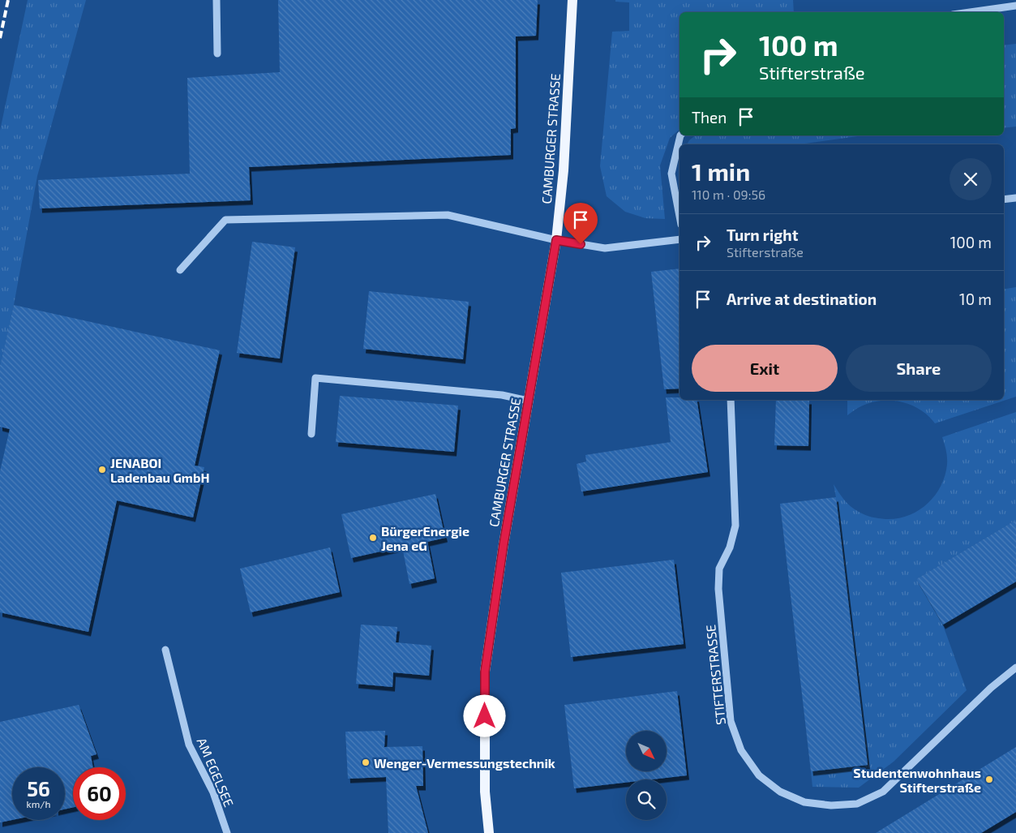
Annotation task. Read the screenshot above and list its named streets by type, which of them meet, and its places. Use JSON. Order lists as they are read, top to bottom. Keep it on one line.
{"streets":{"main road":["CAMBURGER STRASSE"],"street":["STIFTERSTRASSE","AM EGELSEE"]},"places":["JENABOI Ladenbau GmbH","BürgerEnergie Jena eG","Wenger-Vermessungstechnik","Studentenwohnhaus Stifterstraße"],"north":"bottom right","page":{"turn":["100 m","Stifterstraße"],"then":"Then","heading":["1 min","110 m · 09:56"],"list":[{"name":"Turn right","note":"Stifterstraße","value":"100 m"},{"name":"Arrive at destination","value":"10 m"}],"buttons":["Exit","Share"],"speed":"56 km/h","limit":"60"}}
